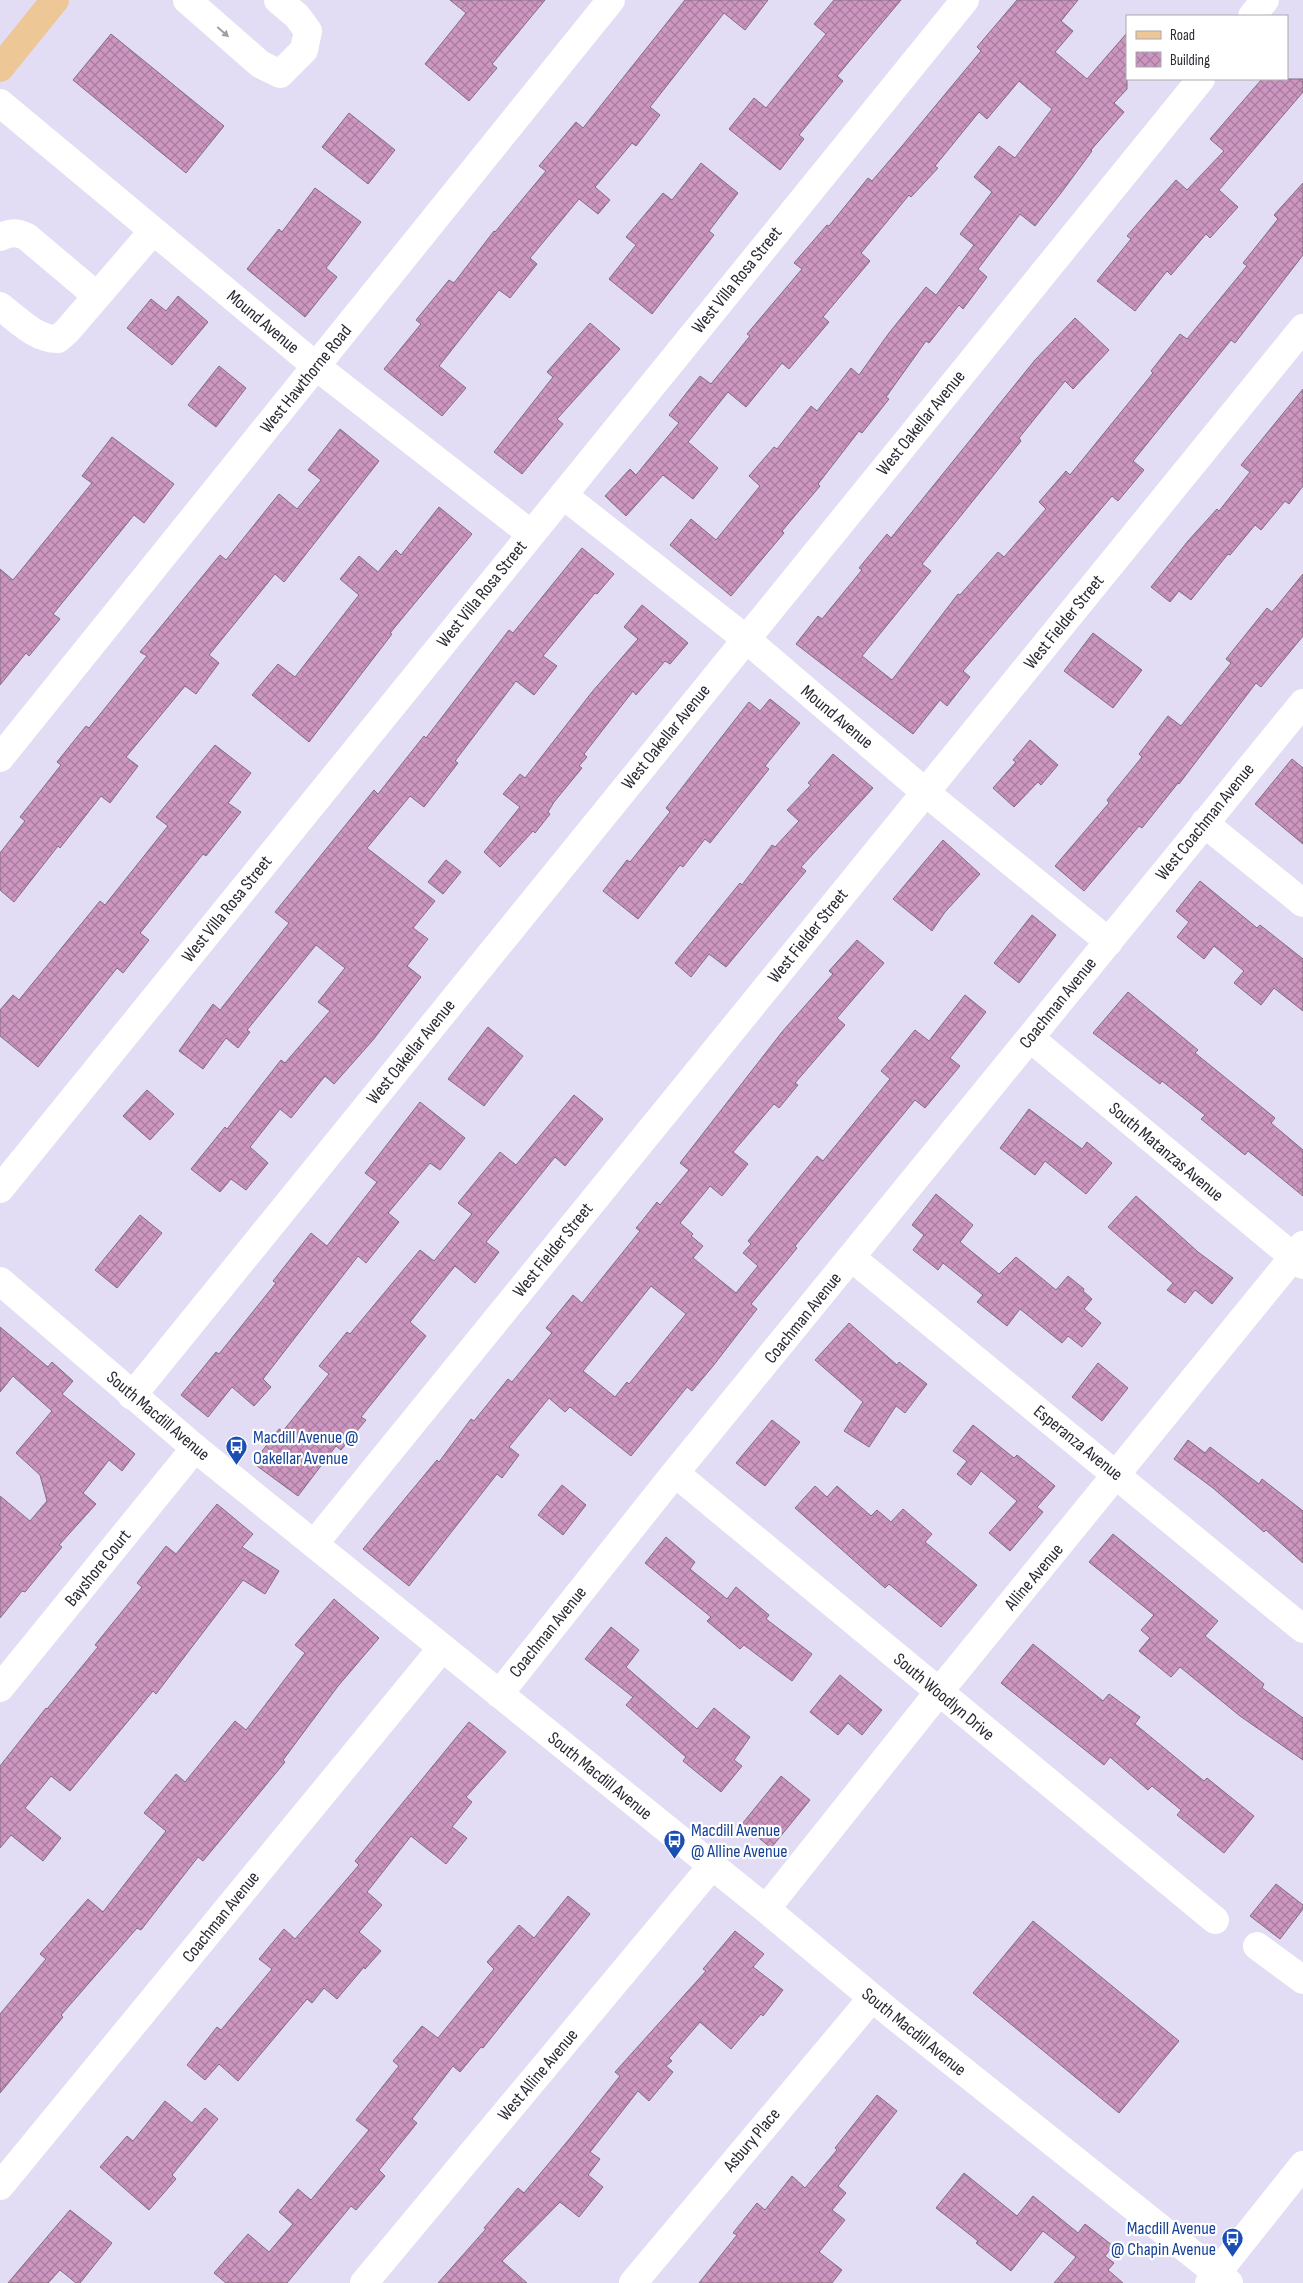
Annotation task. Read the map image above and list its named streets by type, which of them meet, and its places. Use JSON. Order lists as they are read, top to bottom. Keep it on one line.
{"streets":{"street":["West Villa Rosa Street","Mound Avenue","West Hawthorne Road","West Oakellar Avenue","West Fielder Street","West Coachman Avenue","Coachman Avenue","South Matanzas Avenue","South Macdill Avenue","Esperanza Avenue","Bayshore Court","Alline Avenue","South Woodlyn Drive","West Alline Avenue","Asbury Place"]},"crossings":[["West Villa Rosa Street","Mound Avenue"],["Mound Avenue","West Hawthorne Road"],["Mound Avenue","West Oakellar Avenue"],["Mound Avenue","West Fielder Street"],["Mound Avenue","West Coachman Avenue"],["Mound Avenue","Coachman Avenue"],["West Oakellar Avenue","South Macdill Avenue"],["West Fielder Street","South Macdill Avenue"],["West Coachman Avenue","Coachman Avenue"],["Coachman Avenue","South Matanzas Avenue"],["Coachman Avenue","South Macdill Avenue"],["Coachman Avenue","Esperanza Avenue"],["Coachman Avenue","South Woodlyn Drive"],["South Matanzas Avenue","Alline Avenue"],["South Macdill Avenue","Bayshore Court"],["South Macdill Avenue","Alline Avenue"],["South Macdill Avenue","West Alline Avenue"],["South Macdill Avenue","Asbury Place"],["Esperanza Avenue","Alline Avenue"],["Alline Avenue","South Woodlyn Drive"]],"places":{"bus stop":["Macdill Avenue @ Oakellar Avenue","Macdill Avenue @ Alline Avenue","Macdill Avenue @ Chapin Avenue"]},"legend":["Road","Building"]}
